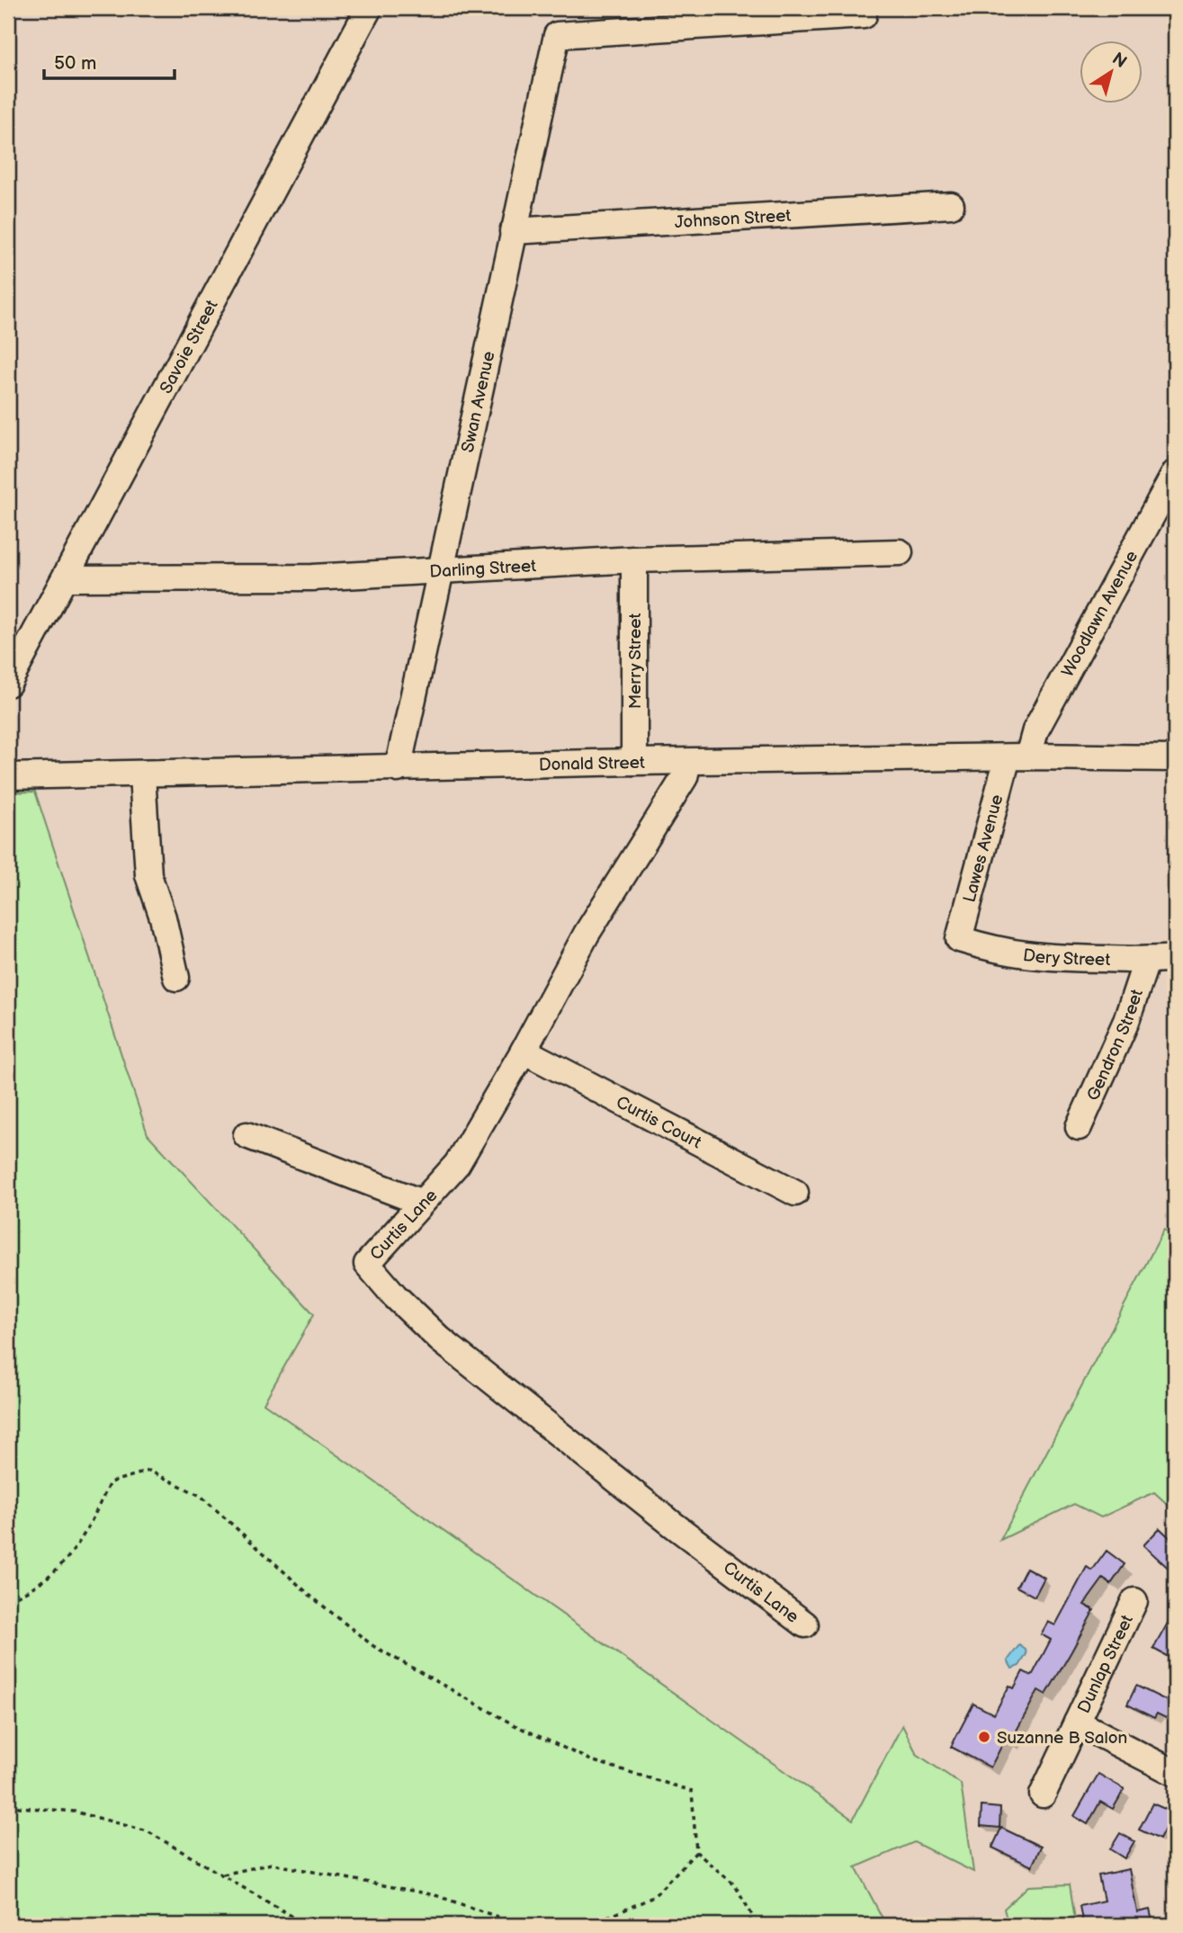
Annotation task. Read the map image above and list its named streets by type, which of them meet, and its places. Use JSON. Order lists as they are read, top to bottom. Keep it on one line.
{"streets":{"street":["Johnson Street","Savoie Street","Swan Avenue","Darling Street","Woodlawn Avenue","Merry Street","Donald Street","Lawes Avenue","Dery Street","Gendron Street","Curtis Court","Curtis Lane","Dunlap Street"]},"crossings":[["Johnson Street","Swan Avenue"],["Savoie Street","Darling Street"],["Swan Avenue","Darling Street"],["Swan Avenue","Donald Street"],["Darling Street","Merry Street"],["Woodlawn Avenue","Donald Street"],["Woodlawn Avenue","Lawes Avenue"],["Merry Street","Donald Street"],["Donald Street","Lawes Avenue"],["Donald Street","Curtis Lane"],["Lawes Avenue","Dery Street"],["Dery Street","Gendron Street"],["Curtis Court","Curtis Lane"]],"places":["Suzanne B Salon"],"scale_bar":"50 m","north":"top right"}
